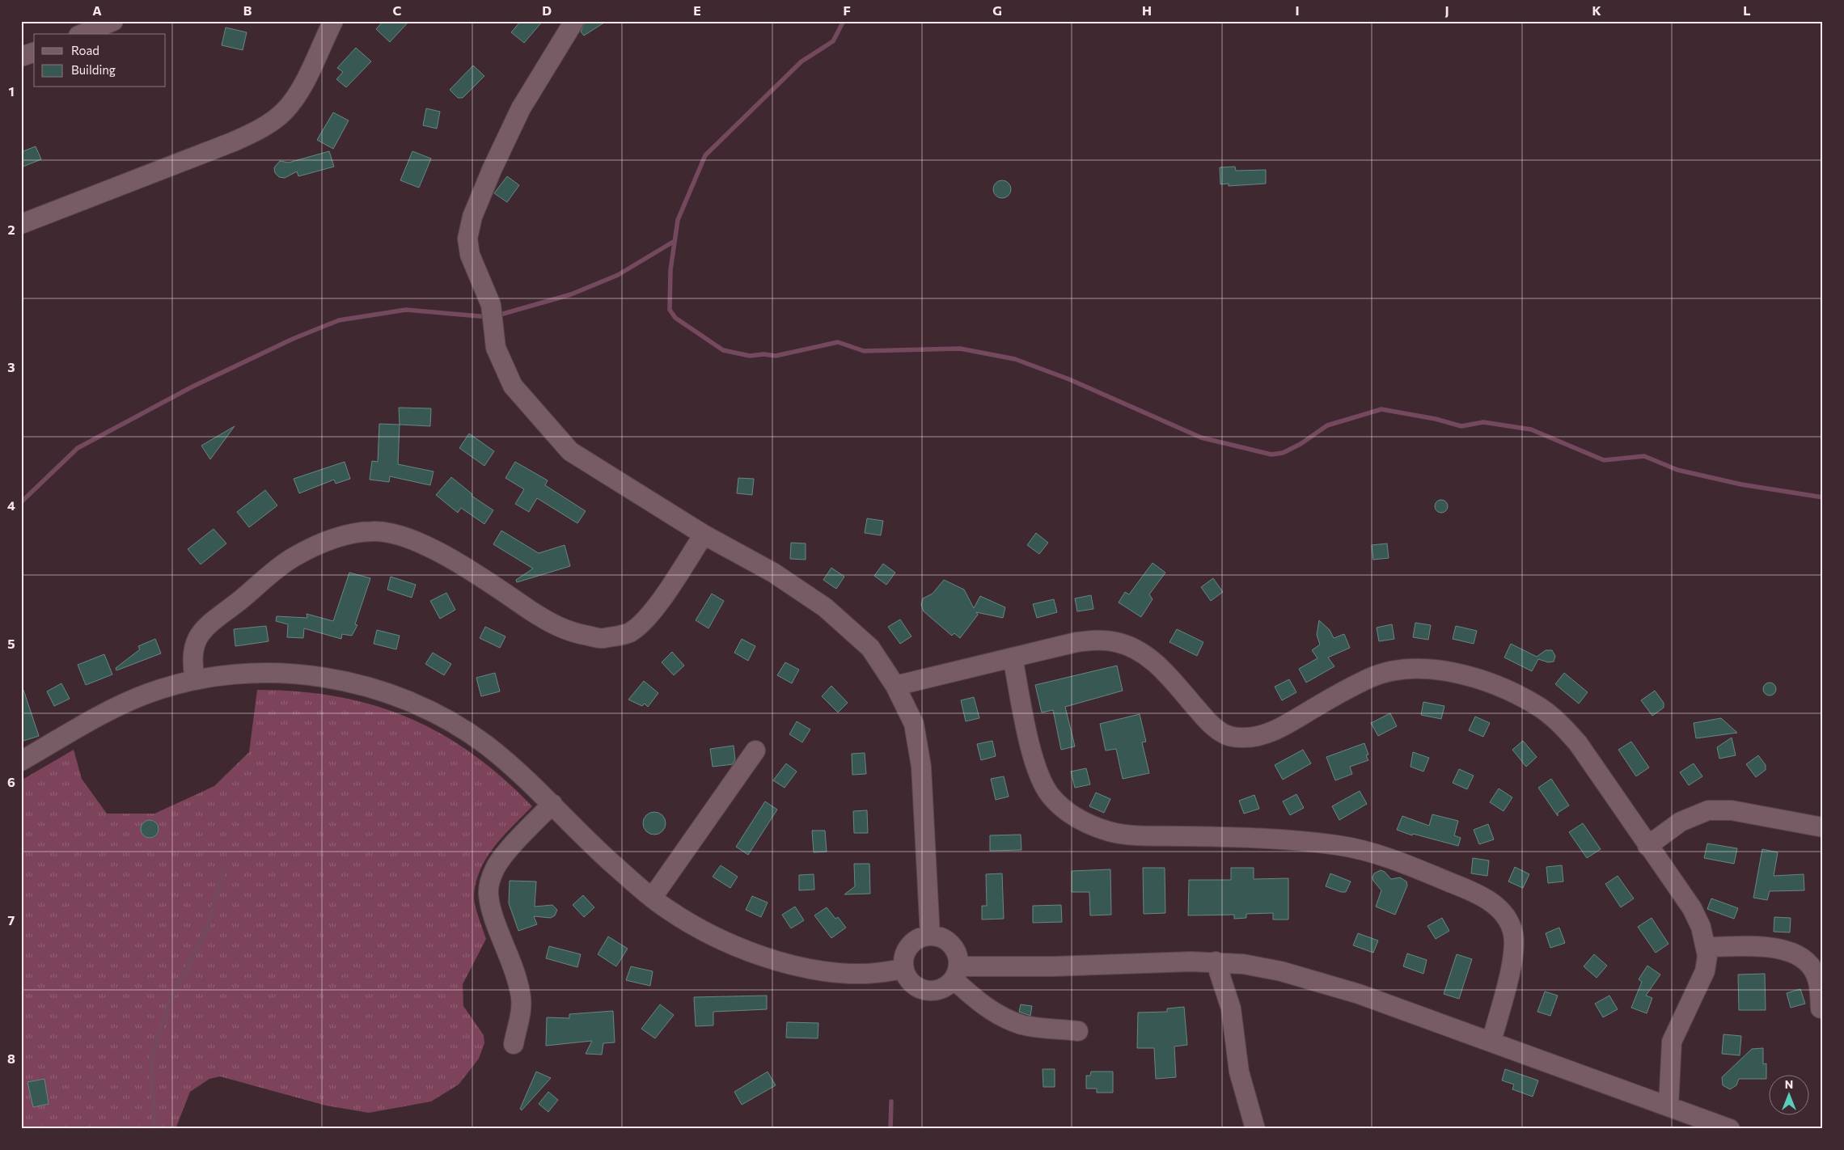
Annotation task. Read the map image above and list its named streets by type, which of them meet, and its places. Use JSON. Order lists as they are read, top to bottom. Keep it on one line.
{"legend":["Road","Building"],"north":"top","grid":{"columns":["A","B","C","D","E","F","G","H","I","J","K","L"],"rows":["1","2","3","4","5","6","7","8"]}}
